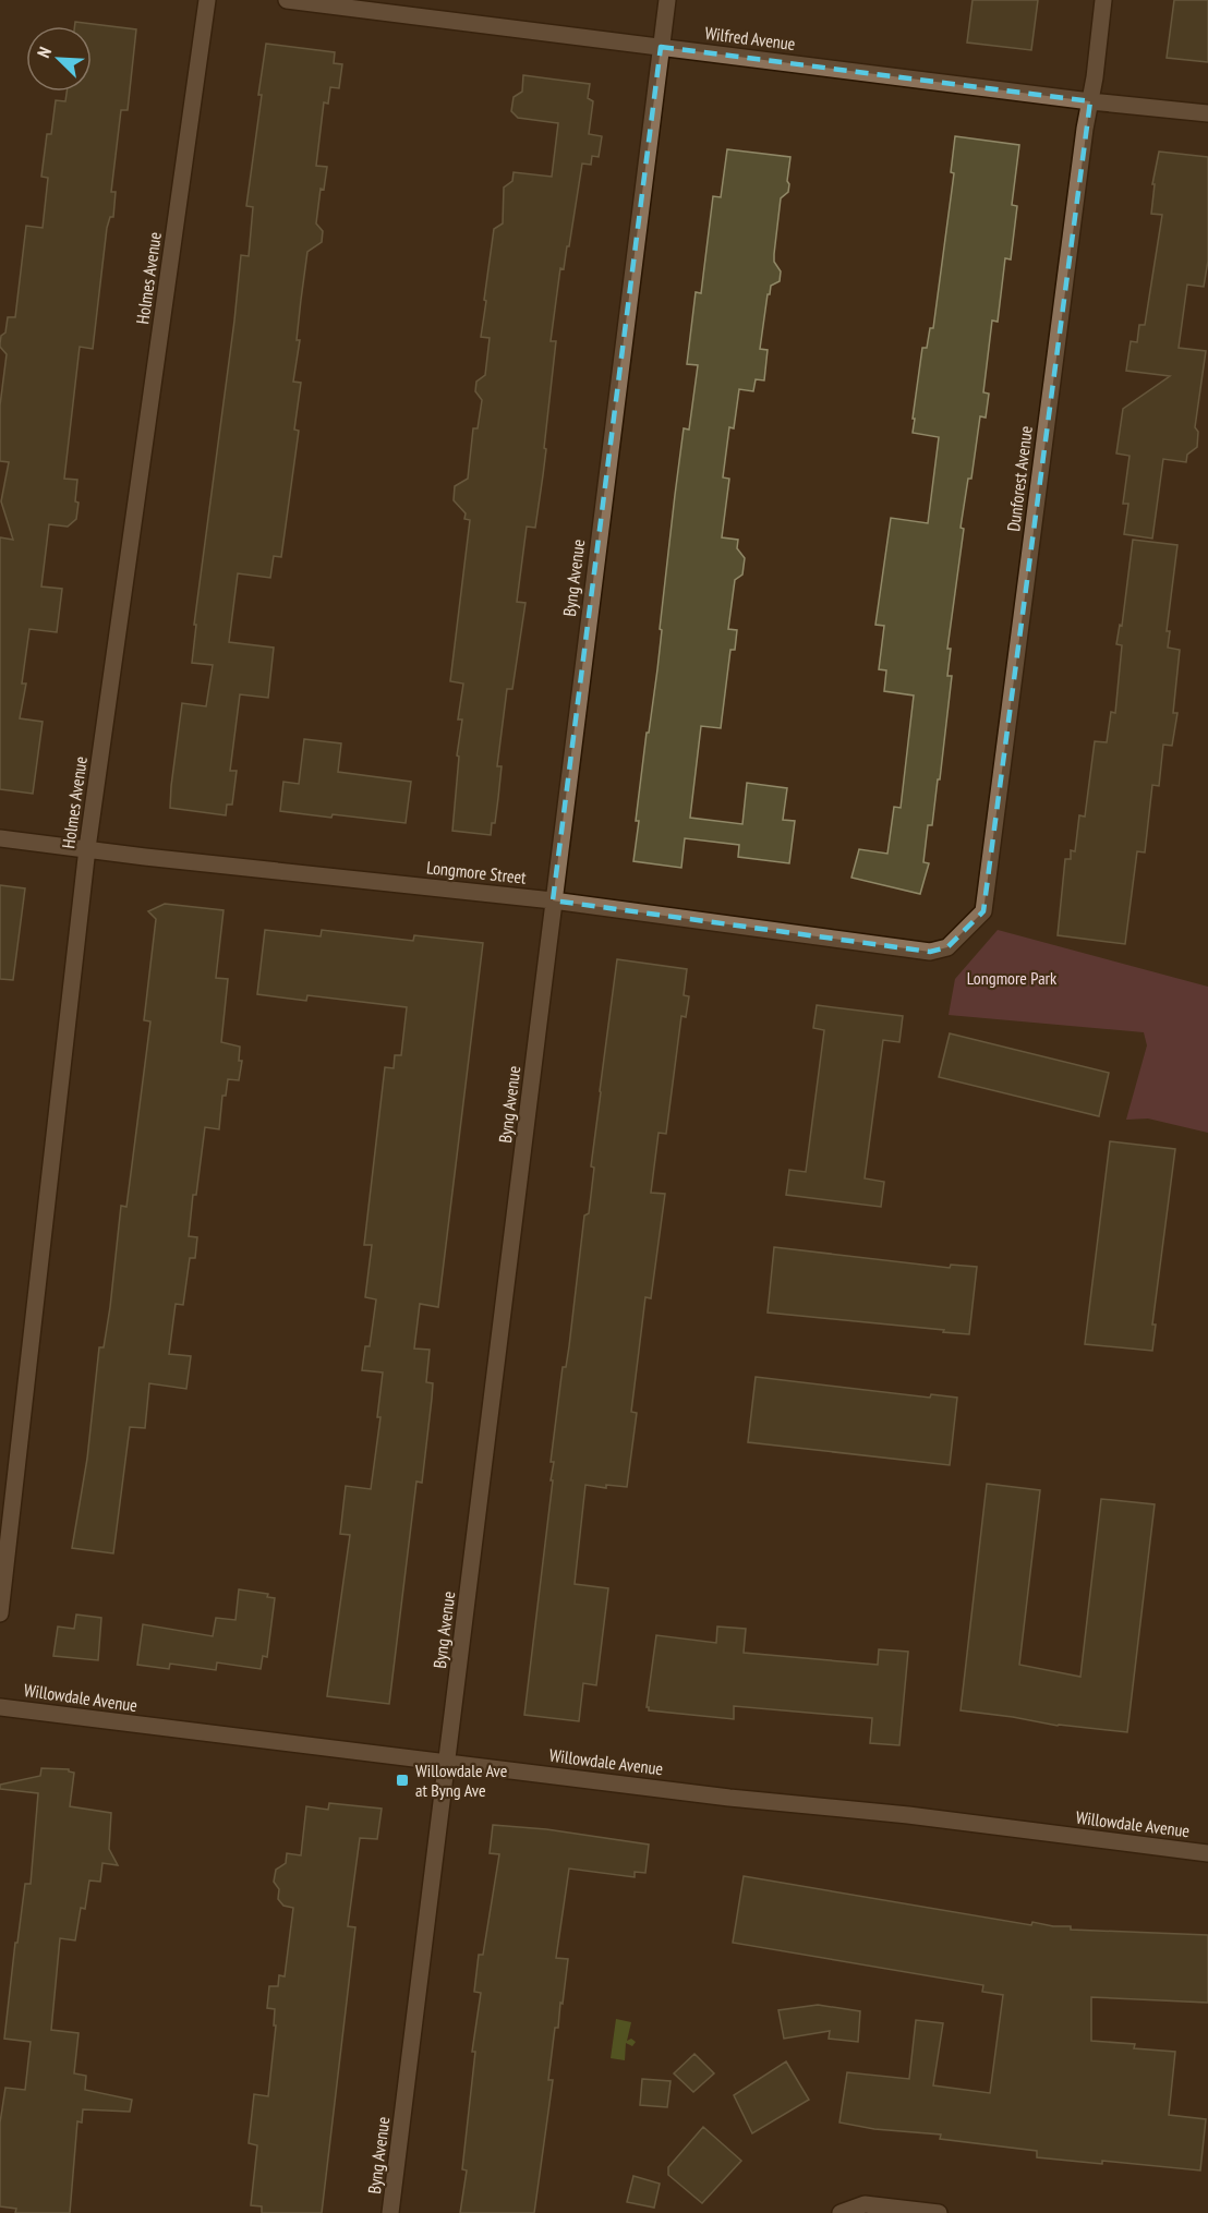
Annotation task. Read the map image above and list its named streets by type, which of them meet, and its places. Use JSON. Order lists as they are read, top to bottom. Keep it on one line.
{"streets":{"street":["Wilfred Avenue","Holmes Avenue","Dunforest Avenue","Byng Avenue","Longmore Street","Willowdale Avenue"]},"crossings":[["Wilfred Avenue","Dunforest Avenue"],["Wilfred Avenue","Byng Avenue"],["Holmes Avenue","Longmore Street"],["Dunforest Avenue","Longmore Street"],["Byng Avenue","Longmore Street"],["Byng Avenue","Willowdale Avenue"]],"parks":["Longmore Park"],"places":{"transit":["Willowdale Ave at Byng Ave"]},"north":"top left"}
